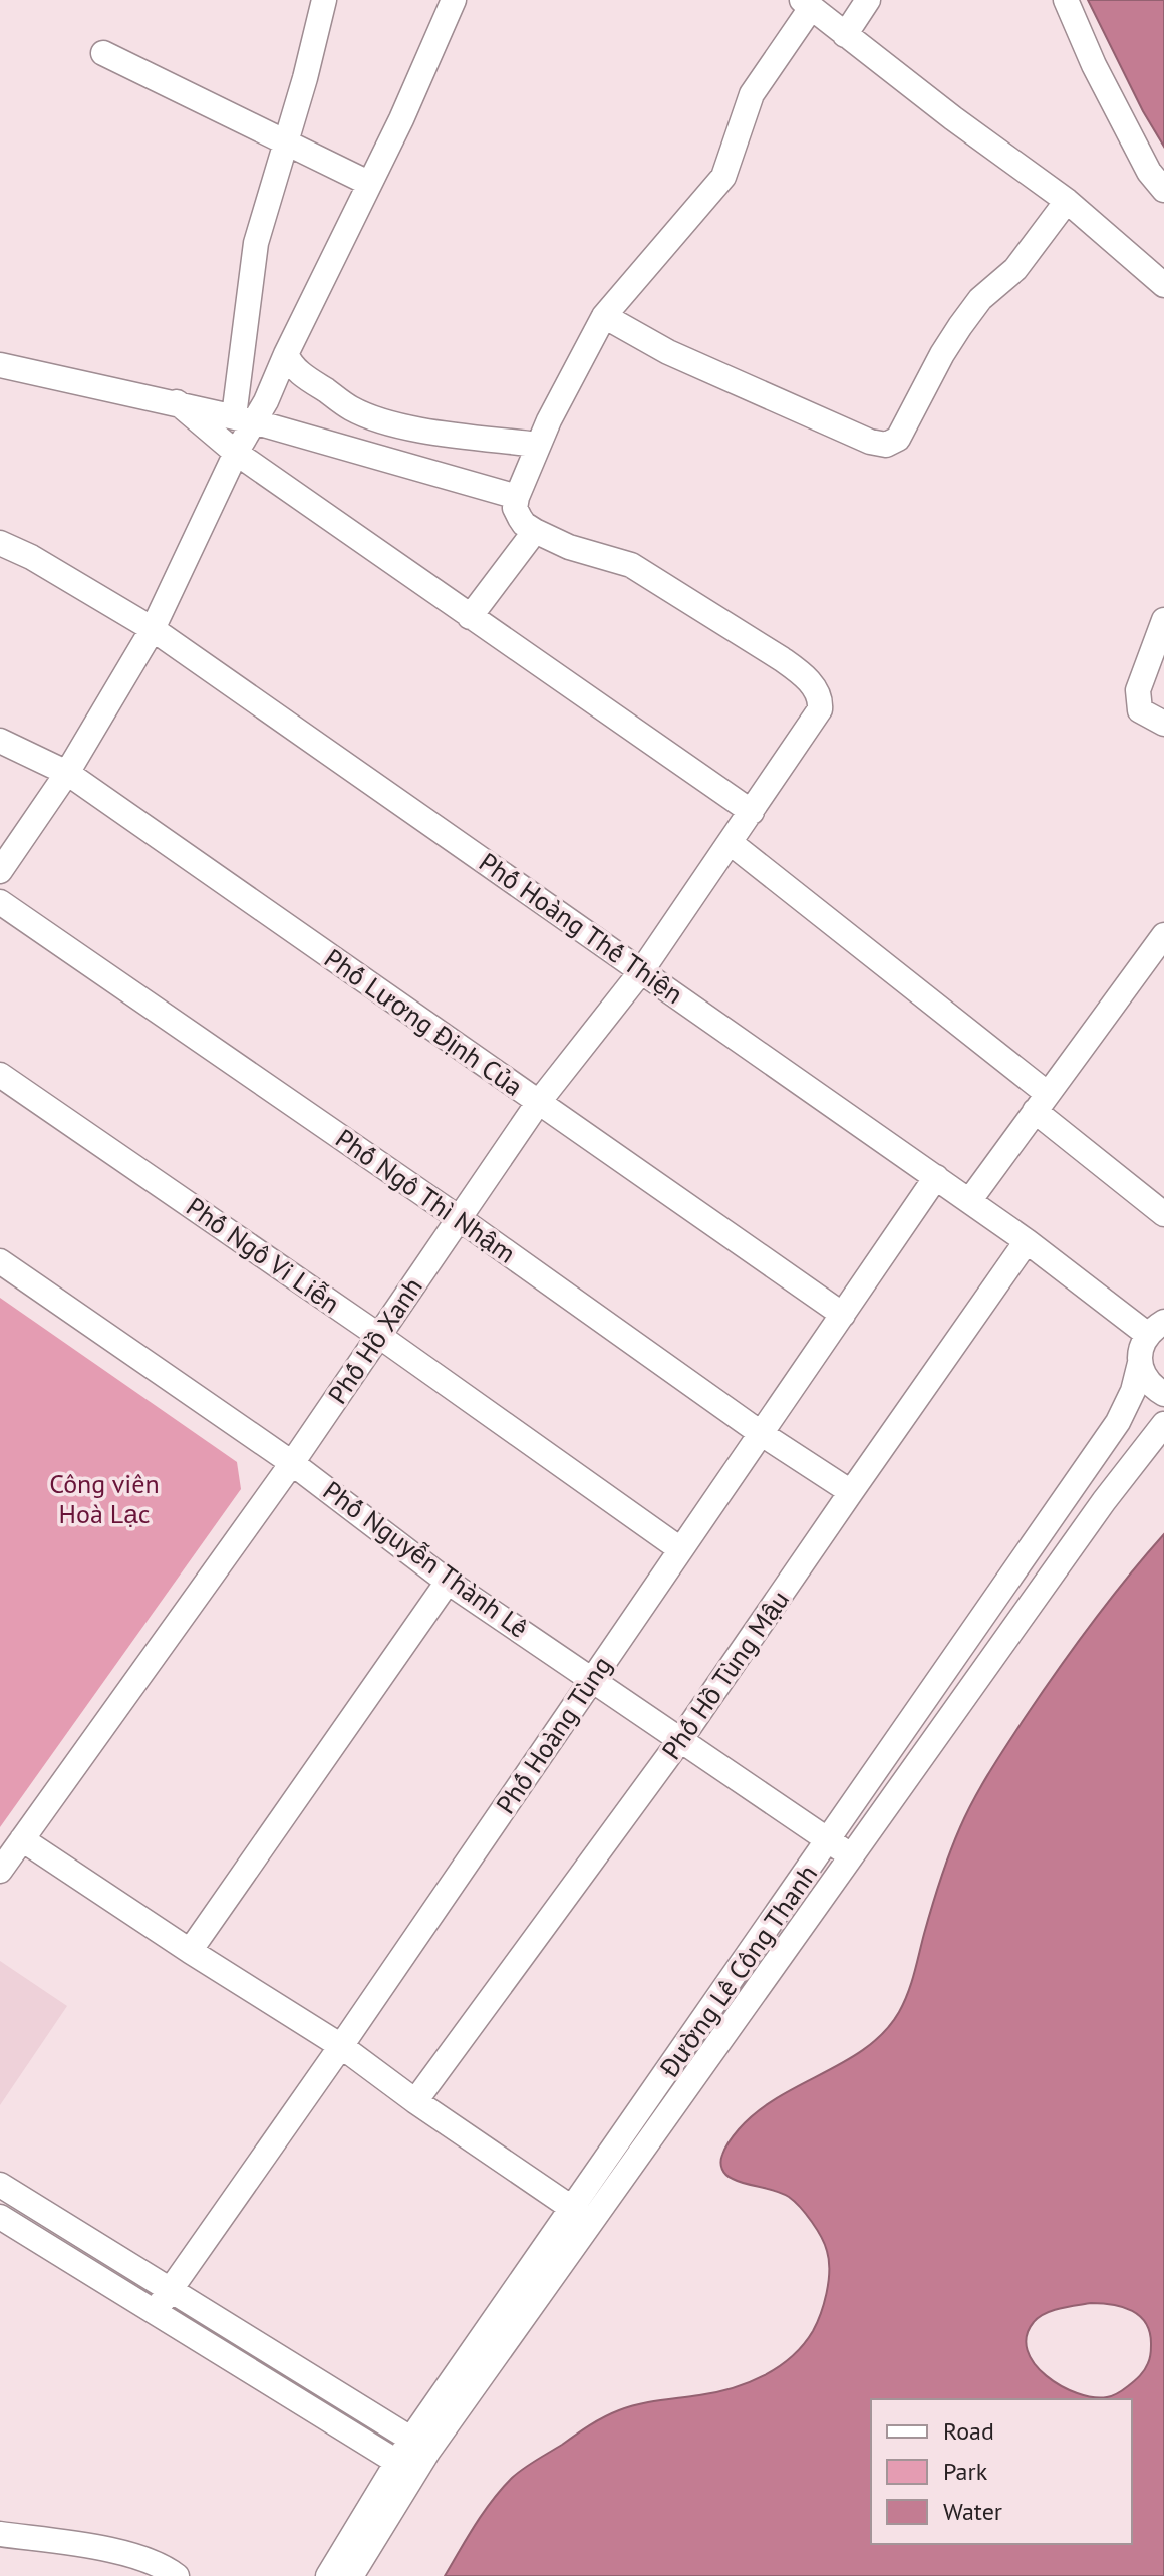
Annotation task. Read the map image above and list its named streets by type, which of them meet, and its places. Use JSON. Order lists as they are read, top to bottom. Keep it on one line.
{"streets":{"street":["Phố Hoàng Thế Thiện","Phố Lương Định Của","Phố Ngô Thì Nhậm","Phố Ngô Vi Liễn","Phố Hồ Xanh","Phố Nguyễn Thành Lê","Phố Hồ Tùng Mậu","Phố Hoàng Tùng","Đường Lê Công Thanh"]},"crossings":[["Phố Hoàng Thế Thiện","Phố Hồ Xanh"],["Phố Hoàng Thế Thiện","Phố Hồ Tùng Mậu"],["Phố Hoàng Thế Thiện","Phố Hoàng Tùng"],["Phố Hoàng Thế Thiện","Đường Lê Công Thanh"],["Phố Lương Định Của","Phố Hồ Xanh"],["Phố Lương Định Của","Phố Hoàng Tùng"],["Phố Ngô Thì Nhậm","Phố Hồ Xanh"],["Phố Ngô Thì Nhậm","Phố Hồ Tùng Mậu"],["Phố Ngô Thì Nhậm","Phố Hoàng Tùng"],["Phố Ngô Vi Liễn","Phố Hồ Xanh"],["Phố Ngô Vi Liễn","Phố Hoàng Tùng"],["Phố Hồ Xanh","Phố Nguyễn Thành Lê"],["Phố Nguyễn Thành Lê","Phố Hồ Tùng Mậu"],["Phố Nguyễn Thành Lê","Phố Hoàng Tùng"],["Phố Nguyễn Thành Lê","Đường Lê Công Thanh"]],"parks":["Công viên Hoà Lạc"],"legend":["Road","Park","Water"]}
